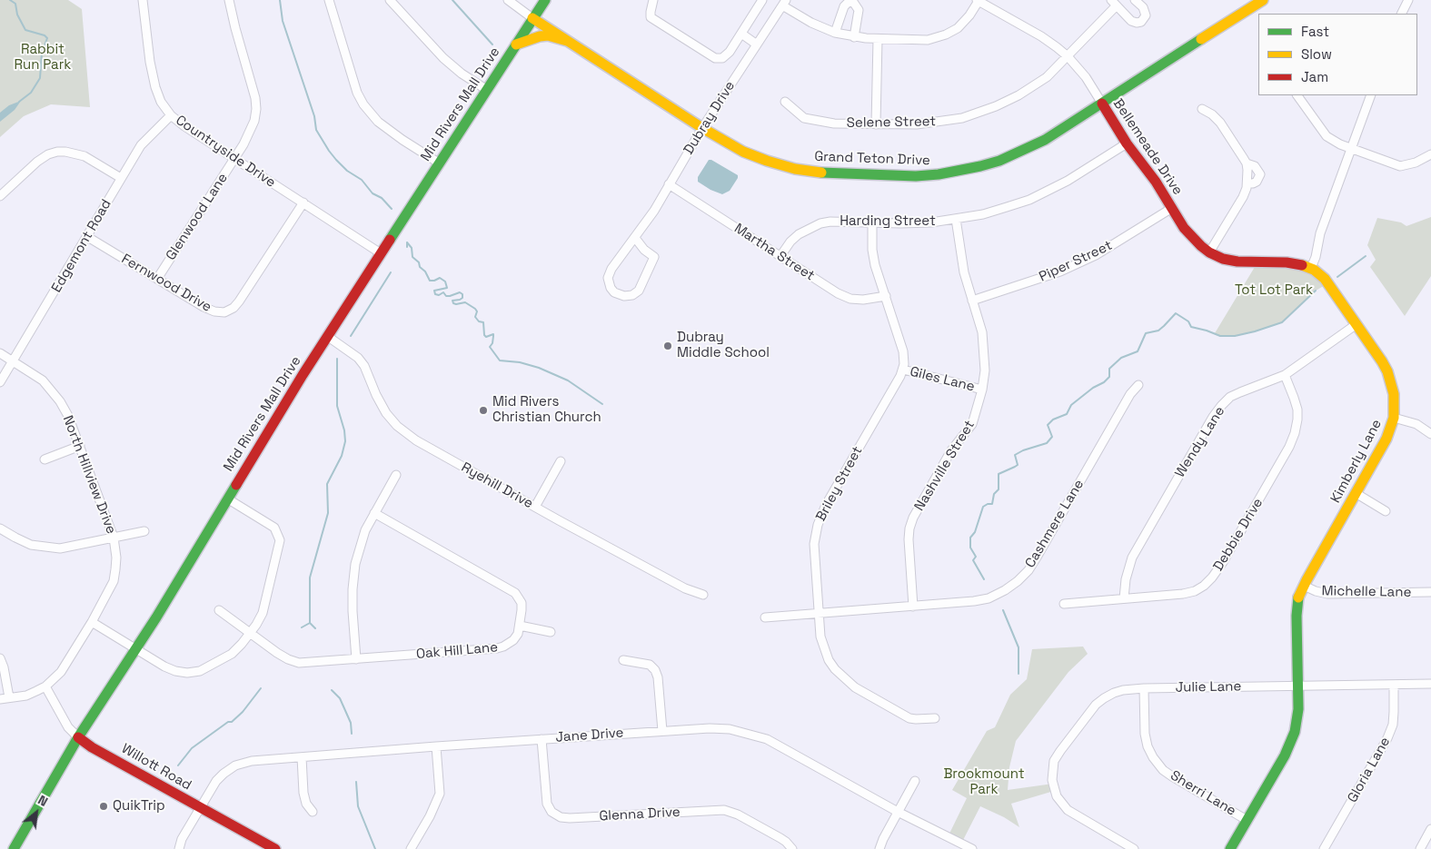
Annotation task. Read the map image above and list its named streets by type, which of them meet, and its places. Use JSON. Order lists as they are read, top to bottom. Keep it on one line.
{"streets":{"street":["Mid Rivers Mall Drive","Dubray Drive","Selene Street","Bellemeade Drive","Countryside Drive","Grand Teton Drive","Glenwood Lane","Harding Street","Edgemont Road","Martha Street","Piper Street","Fernwood Drive","Giles Lane","Wendy Lane","Kimberly Lane","Nashville Street","North Hillview Drive","Briley Street","Ryehill Drive","Cashmere Lane","Debbie Drive","Michelle Lane","Oak Hill Lane","Julie Lane","Jane Drive","Willott Road","Gloria Lane","Sherri Lane","Glenna Drive"]},"crossings":[["Mid Rivers Mall Drive","Countryside Drive"],["Mid Rivers Mall Drive","Grand Teton Drive"],["Mid Rivers Mall Drive","Ryehill Drive"],["Mid Rivers Mall Drive","Willott Road"],["Dubray Drive","Grand Teton Drive"],["Dubray Drive","Martha Street"],["Selene Street","Bellemeade Drive"],["Bellemeade Drive","Grand Teton Drive"],["Bellemeade Drive","Harding Street"],["Bellemeade Drive","Piper Street"],["Bellemeade Drive","Kimberly Lane"],["Countryside Drive","Glenwood Lane"],["Countryside Drive","Edgemont Road"],["Countryside Drive","Fernwood Drive"],["Glenwood Lane","Fernwood Drive"],["Harding Street","Martha Street"],["Harding Street","Nashville Street"],["Harding Street","Briley Street"],["Edgemont Road","Fernwood Drive"],["Edgemont Road","North Hillview Drive"],["Martha Street","Briley Street"],["Piper Street","Nashville Street"],["Giles Lane","Nashville Street"],["Giles Lane","Briley Street"],["Wendy Lane","Kimberly Lane"],["Wendy Lane","Debbie Drive"],["Kimberly Lane","Michelle Lane"],["Kimberly Lane","Julie Lane"],["Kimberly Lane","Sherri Lane"],["Nashville Street","Cashmere Lane"],["North Hillview Drive","Willott Road"],["Briley Street","Cashmere Lane"],["Julie Lane","Gloria Lane"],["Julie Lane","Sherri Lane"],["Jane Drive","Willott Road"],["Jane Drive","Glenna Drive"]],"parks":["Rabbit Run Park","Tot Lot Park","Brookmount Park"],"places":["Dubray Middle School","Mid Rivers Christian Church","QuikTrip"],"legend":["Fast","Slow","Jam"],"north":"top right"}
